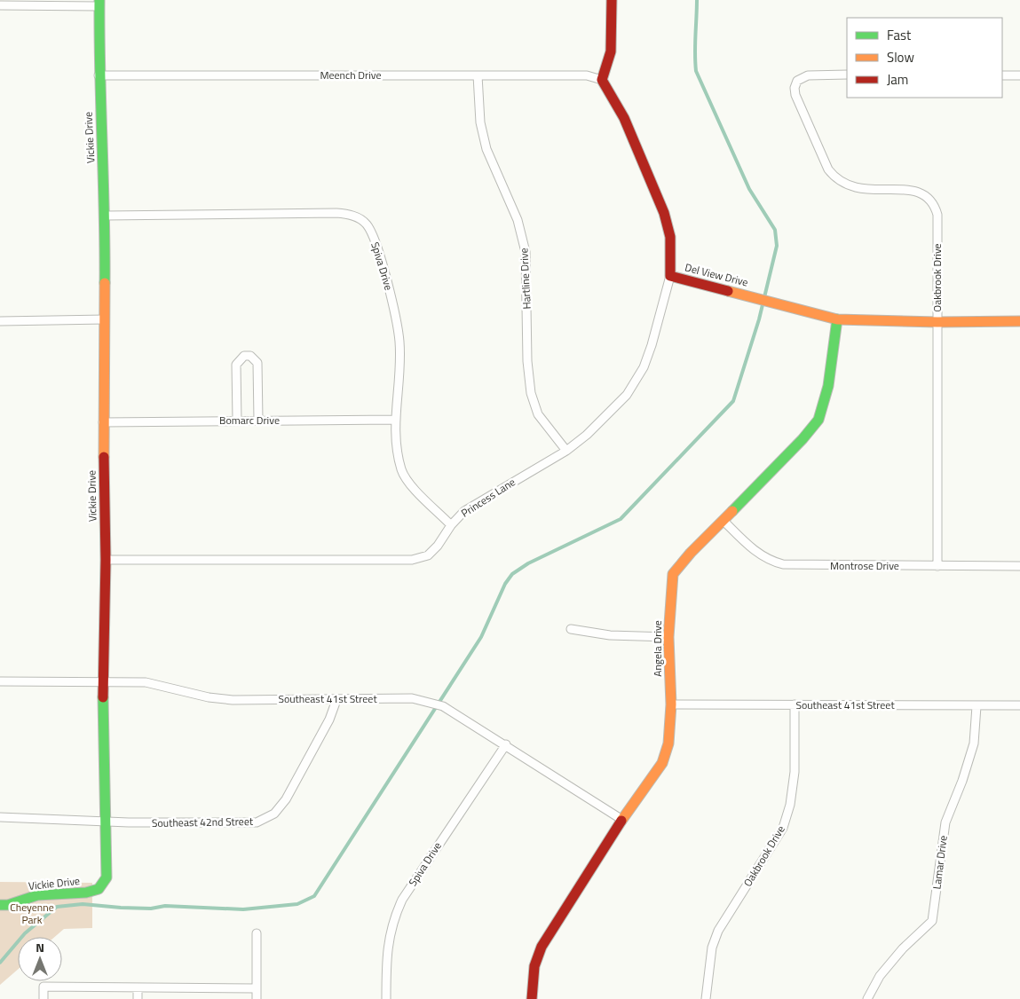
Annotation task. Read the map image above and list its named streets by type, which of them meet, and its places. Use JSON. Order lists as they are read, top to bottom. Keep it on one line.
{"streets":{"street":["Meench Drive","Vickie Drive","Spiva Drive","Del View Drive","Oakbrook Drive","Hartline Drive","Bomarc Drive","Princess Lane","Montrose Drive","Angela Drive","Southeast 41st Street","Southeast 42nd Street","Lamar Drive"]},"crossings":[["Meench Drive","Vickie Drive"],["Meench Drive","Del View Drive"],["Meench Drive","Hartline Drive"],["Vickie Drive","Spiva Drive"],["Vickie Drive","Bomarc Drive"],["Vickie Drive","Princess Lane"],["Vickie Drive","Southeast 41st Street"],["Vickie Drive","Southeast 42nd Street"],["Spiva Drive","Bomarc Drive"],["Spiva Drive","Princess Lane"],["Spiva Drive","Southeast 41st Street"],["Del View Drive","Oakbrook Drive"],["Del View Drive","Princess Lane"],["Del View Drive","Angela Drive"],["Oakbrook Drive","Montrose Drive"],["Oakbrook Drive","Southeast 41st Street"],["Hartline Drive","Princess Lane"],["Montrose Drive","Angela Drive"],["Angela Drive","Southeast 41st Street"],["Southeast 41st Street","Southeast 42nd Street"],["Southeast 41st Street","Lamar Drive"]],"parks":["Cheyenne Park"],"legend":["Fast","Slow","Jam"],"north":"top"}
